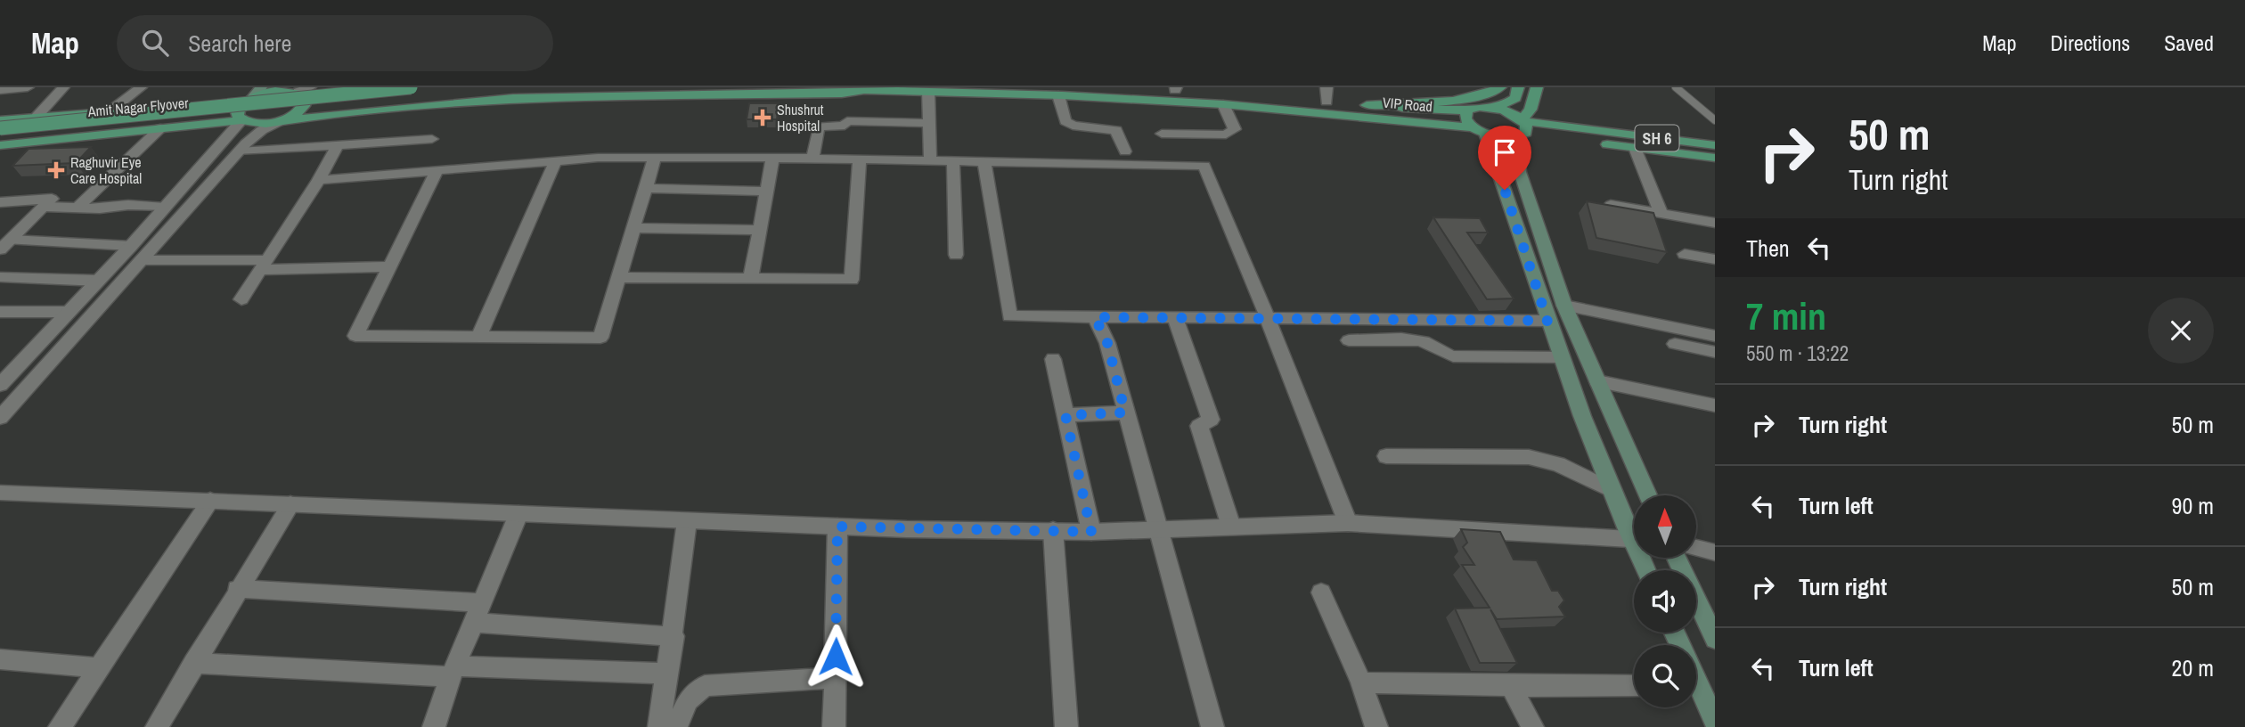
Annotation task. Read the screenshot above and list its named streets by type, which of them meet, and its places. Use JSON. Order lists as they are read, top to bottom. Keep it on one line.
{"streets":{"main road":["VIP Road","Amit Nagar Flyover","SH 6"]},"crossings":[["VIP Road","SH 6"]],"places":{"health":["Shushrut Hospital","Raghuvir Eye Care Hospital"]},"north":"top","page":{"header":"Map","search":"Search here","nav":["Map","Directions","Saved"],"turn":["50 m","Turn right"],"then":"Then","heading":["7 min","550 m · 13:22"],"list":[{"name":"Turn right","value":"50 m"},{"name":"Turn left","value":"90 m"},{"name":"Turn right","value":"50 m"},{"name":"Turn left","value":"20 m"}]}}
